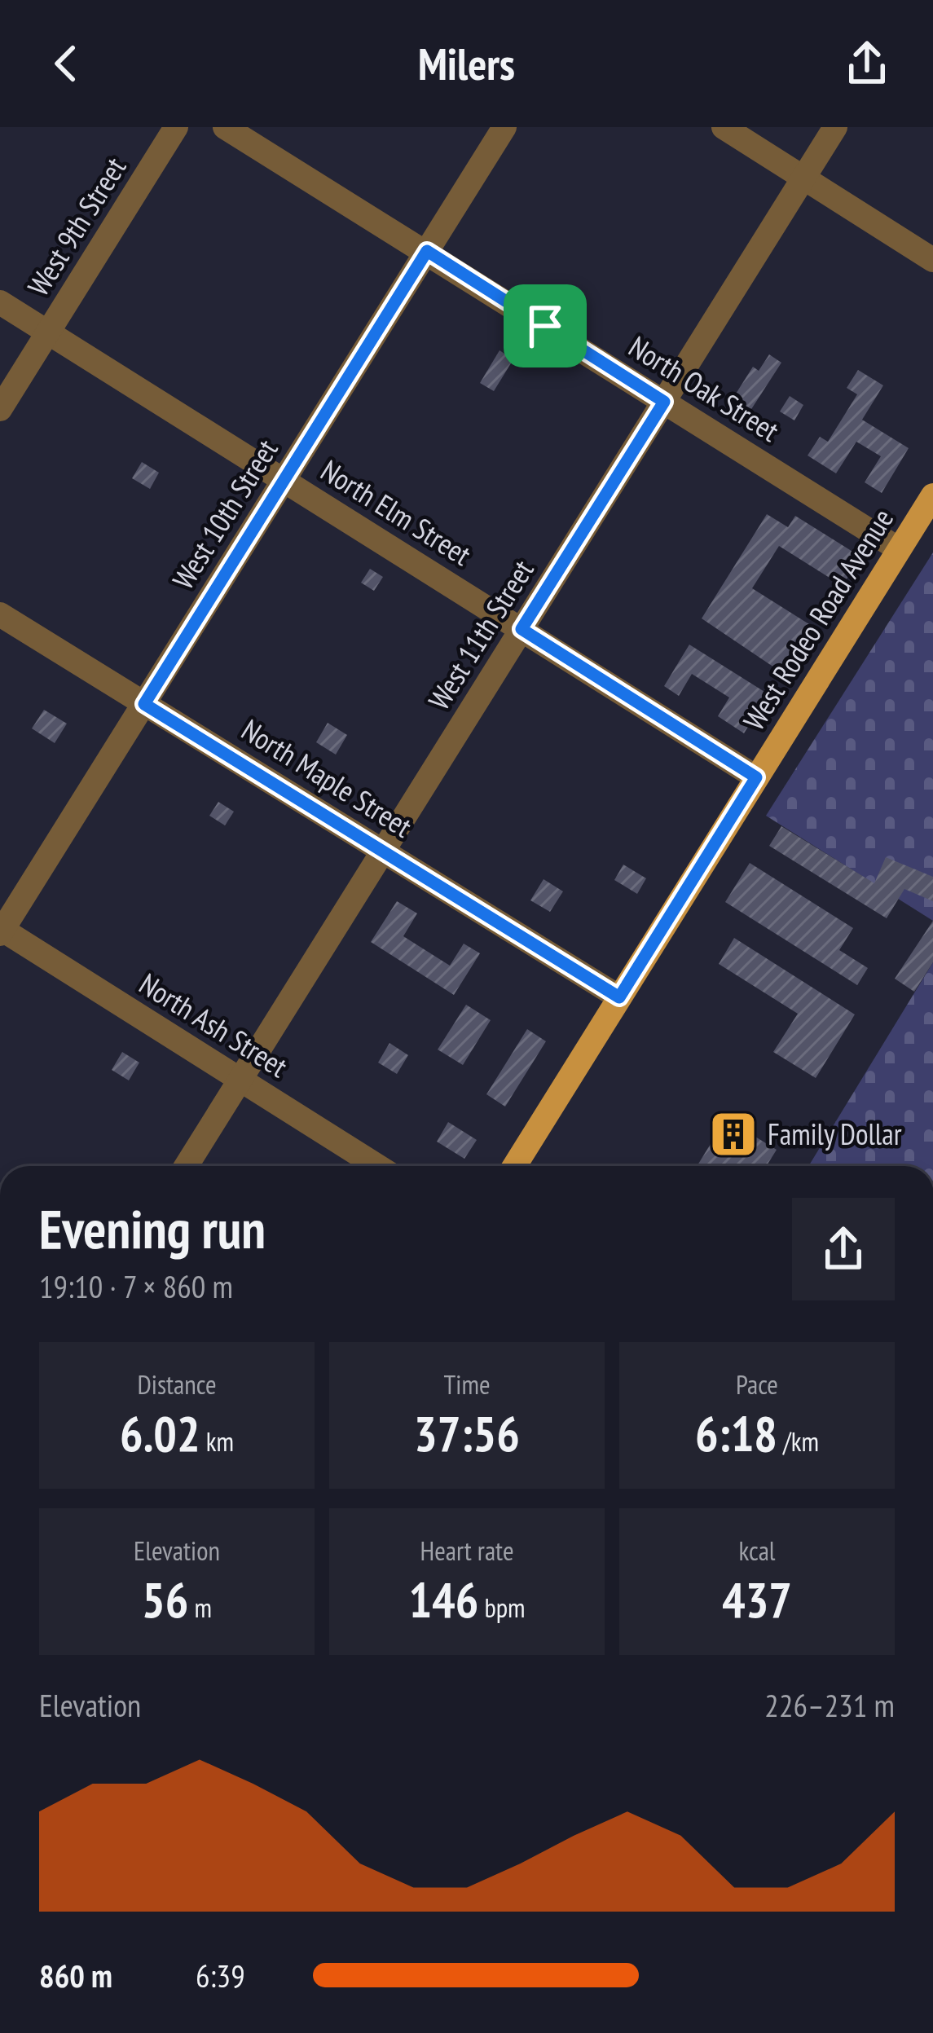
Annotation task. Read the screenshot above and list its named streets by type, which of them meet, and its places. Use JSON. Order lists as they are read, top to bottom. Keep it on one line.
{"streets":{"main road":["West Rodeo Road Avenue"],"street":["West 9th Street","North Oak Street","North Elm Street","West 10th Street","West 11th Street","North Maple Street","North Ash Street"]},"crossings":[["West 9th Street","North Elm Street"],["North Oak Street","West 10th Street"],["North Oak Street","West Rodeo Road Avenue"],["North Oak Street","West 11th Street"],["North Elm Street","West 10th Street"],["North Elm Street","West Rodeo Road Avenue"],["North Elm Street","West 11th Street"],["West 10th Street","North Maple Street"],["West 10th Street","North Ash Street"],["West Rodeo Road Avenue","North Maple Street"],["West 11th Street","North Maple Street"],["West 11th Street","North Ash Street"]],"places":{"building":["Family Dollar"]},"page":{"header":"Milers","heading":["Evening run","19:10 · 7 × 860 m"],"stats":[["Distance","6.02 km"],["Time","37:56"],["Pace","6:18 /km"],["Elevation","56 m"],["Heart rate","146 bpm"],["kcal","437"]],"chart":["Elevation","226–231 m"],"list":[{"name":"860 m","note":"6:39"}]}}
